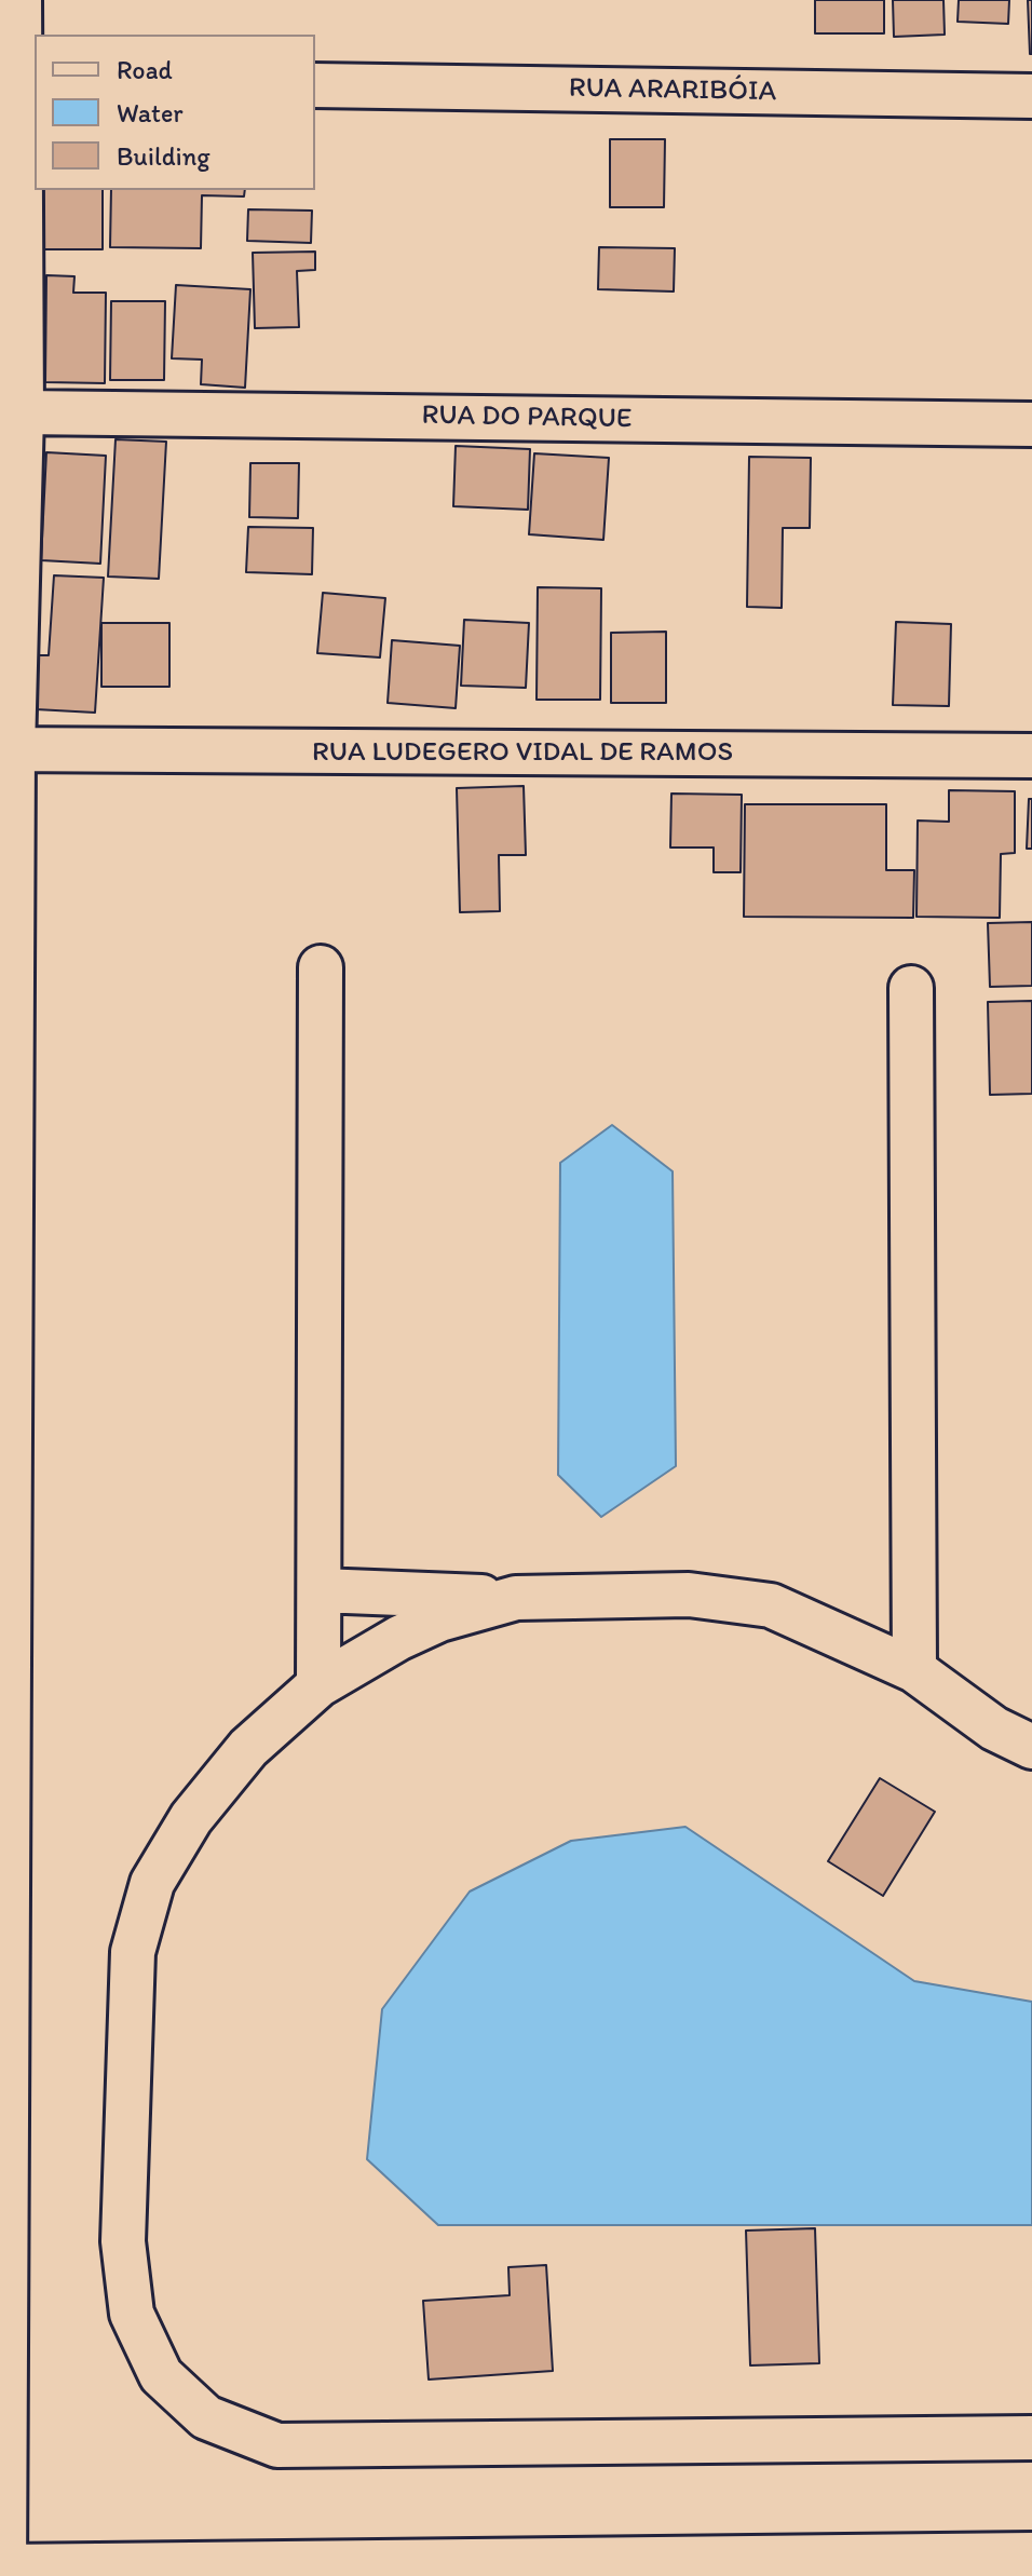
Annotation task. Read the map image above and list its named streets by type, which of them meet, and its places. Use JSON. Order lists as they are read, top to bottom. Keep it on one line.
{"streets":{"street":["RUA ARARIBÓIA","RUA DO PARQUE","RUA LUDEGERO VIDAL DE RAMOS"]},"legend":["Road","Water","Building"]}
